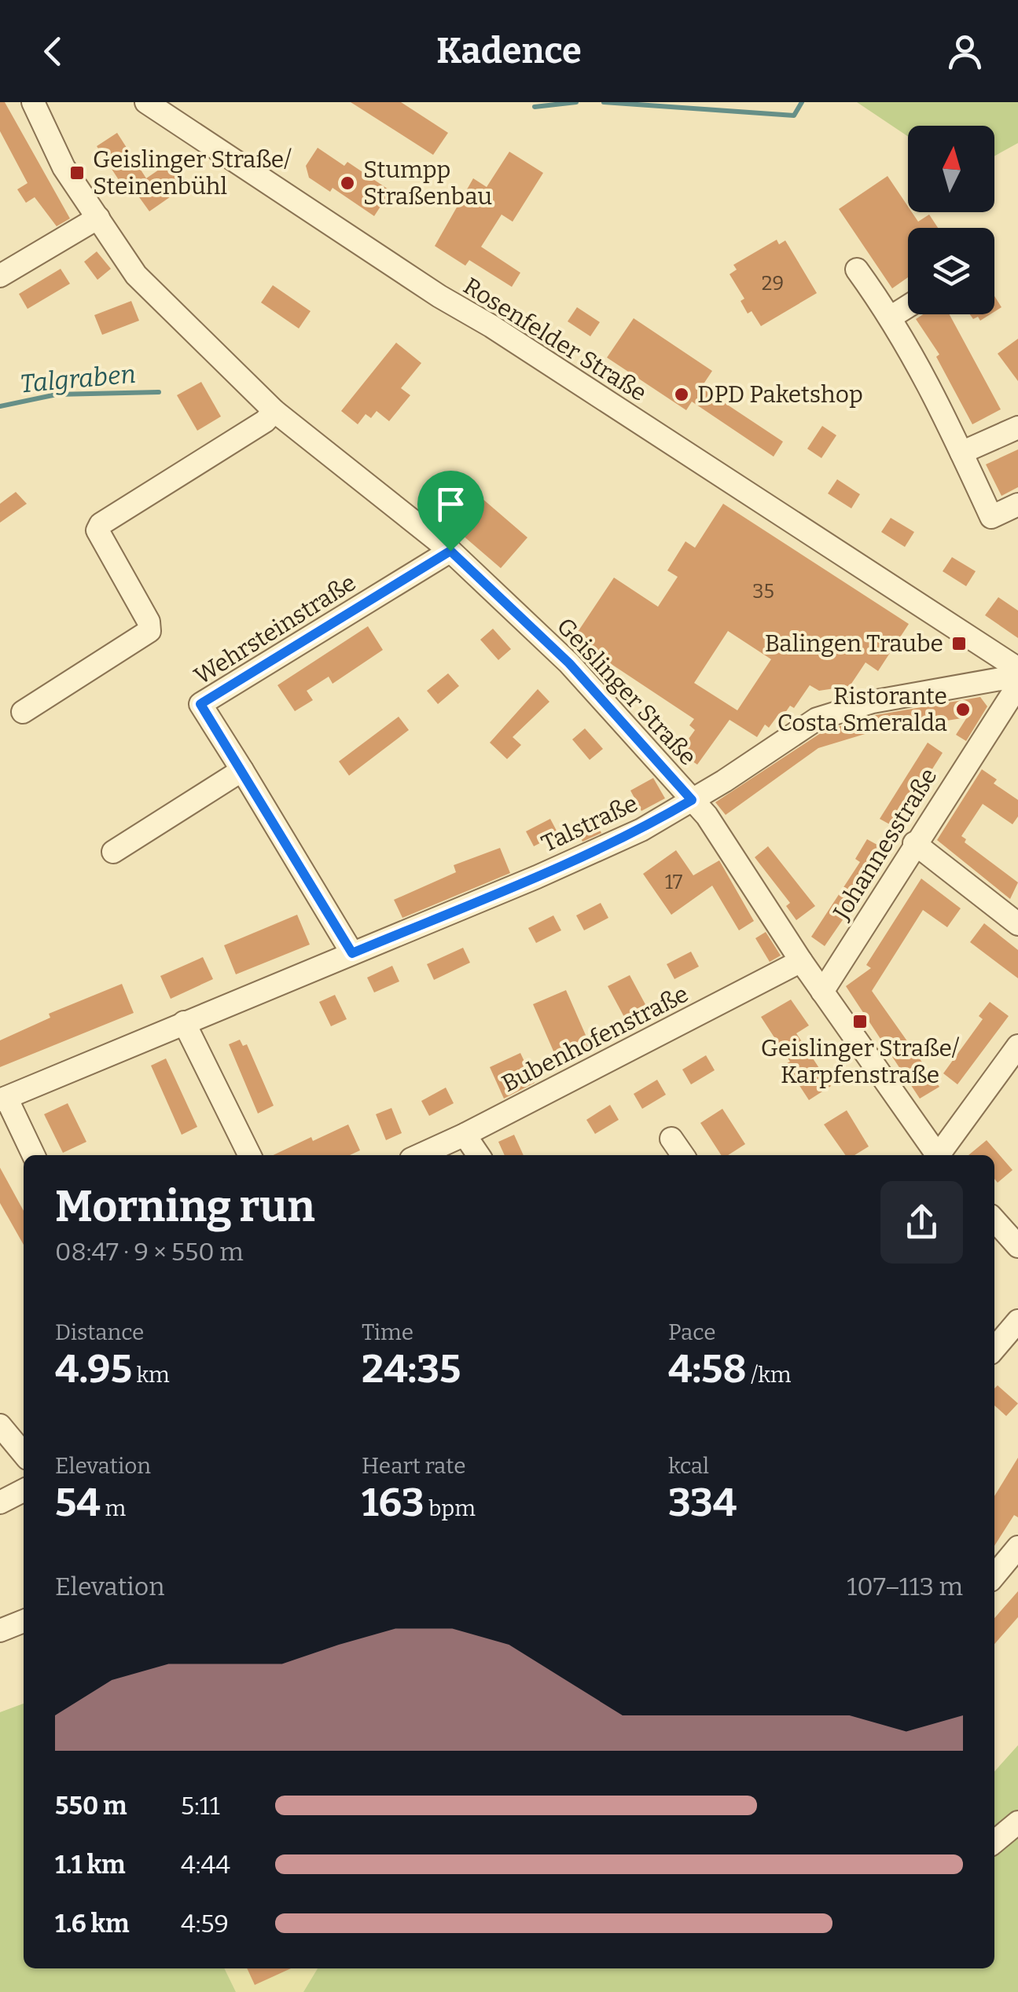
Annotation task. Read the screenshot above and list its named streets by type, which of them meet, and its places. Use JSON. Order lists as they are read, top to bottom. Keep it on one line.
{"streets":{"street":["Rosenfelder Straße","Wehrsteinstraße","Geislinger Straße","Talstraße","Johannesstraße","Bubenhofenstraße"]},"crossings":[["Wehrsteinstraße","Geislinger Straße"],["Geislinger Straße","Talstraße"],["Geislinger Straße","Johannesstraße"],["Geislinger Straße","Bubenhofenstraße"]],"water":["Talgraben"],"places":{"transit":["Geislinger Straße/ Steinenbühl","Balingen Traube","Geislinger Straße/ Karpfenstraße"],"other":["Stumpp Straßenbau","DPD Paketshop","Ristorante Costa Smeralda"]},"house_numbers":["29","35","17"],"north":"top","page":{"header":"Kadence","heading":["Morning run","08:47 · 9 × 550 m"],"stats":[["Distance","4.95 km"],["Time","24:35"],["Pace","4:58 /km"],["Elevation","54 m"],["Heart rate","163 bpm"],["kcal","334"]],"chart":["Elevation","107–113 m"],"list":[{"name":"550 m","note":"5:11"},{"name":"1.1 km","note":"4:44"},{"name":"1.6 km","note":"4:59"}]}}
